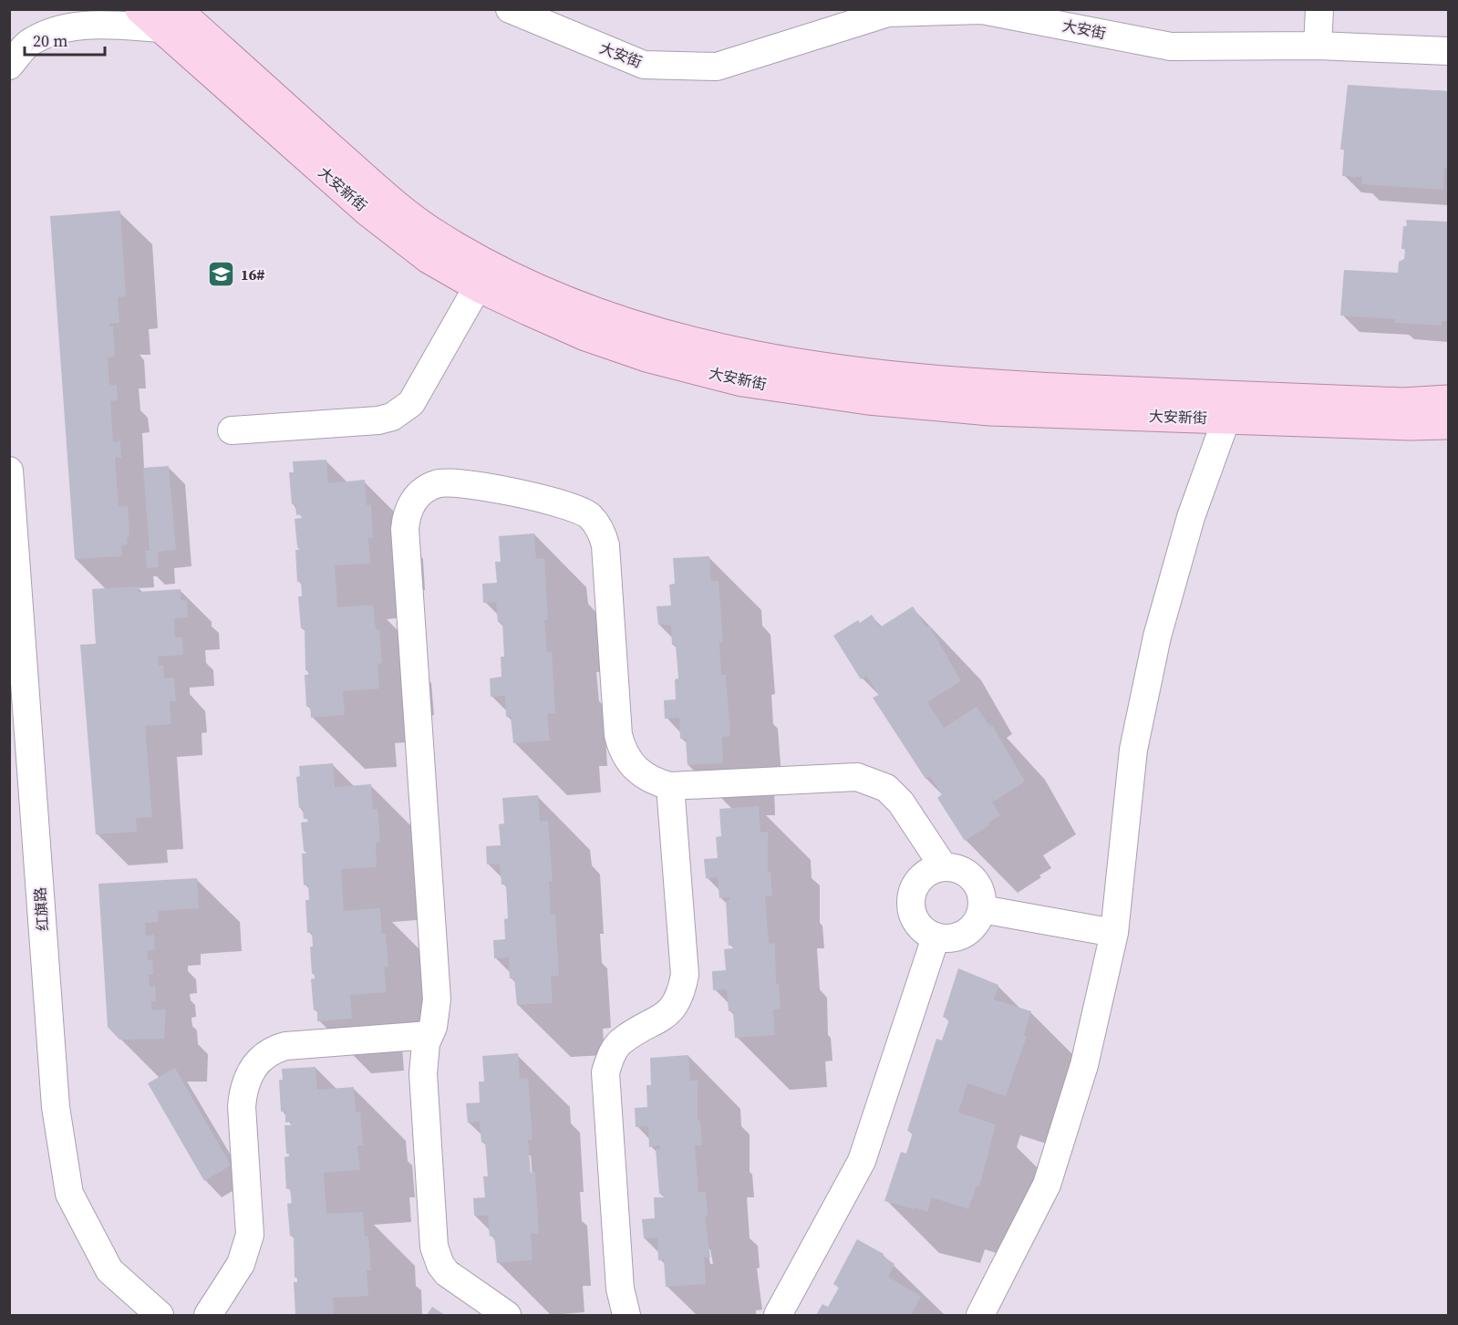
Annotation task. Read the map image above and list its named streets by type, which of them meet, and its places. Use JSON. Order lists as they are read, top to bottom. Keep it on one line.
{"streets":{"main road":["大安新街"],"street":["大安街","红旗路"]},"places":{"school or university":["16#"]},"scale_bar":"20 m"}
